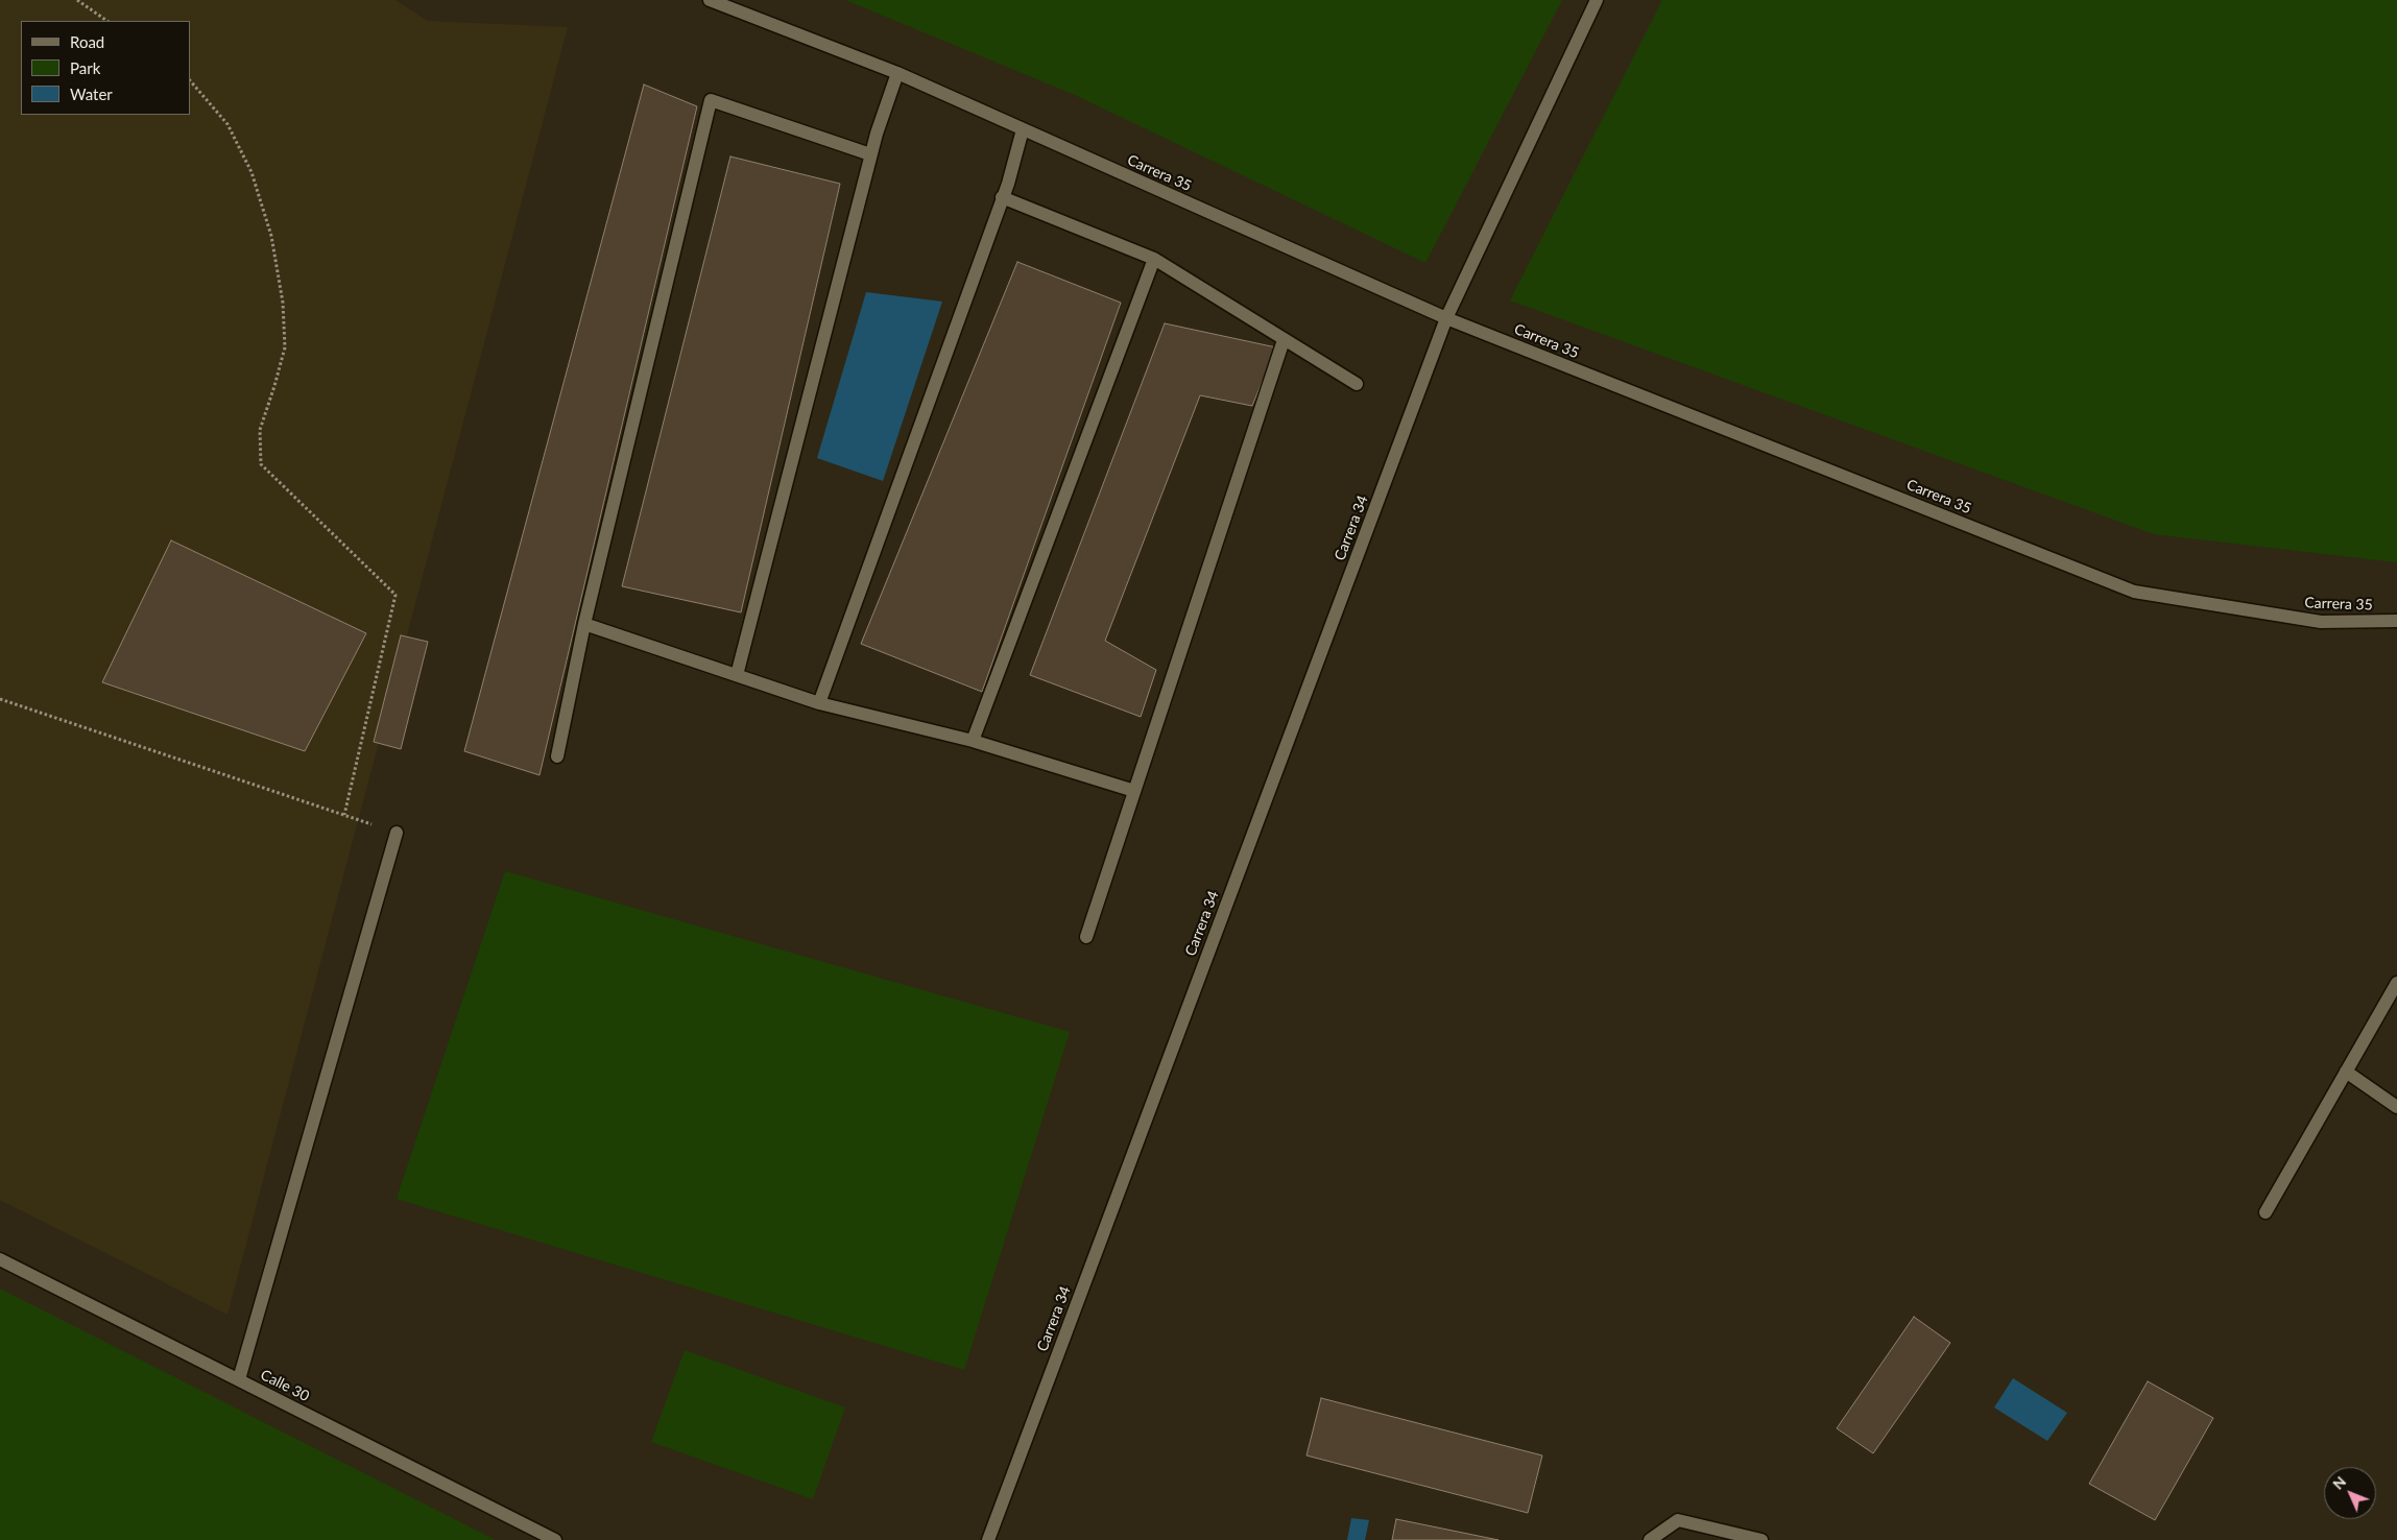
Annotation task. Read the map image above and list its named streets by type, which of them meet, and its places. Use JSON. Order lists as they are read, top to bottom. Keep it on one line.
{"streets":{"street":["Carrera 35","Carrera 34","Calle 30"]},"crossings":[["Carrera 35","Carrera 34"]],"legend":["Road","Park","Water"],"north":"top left"}
